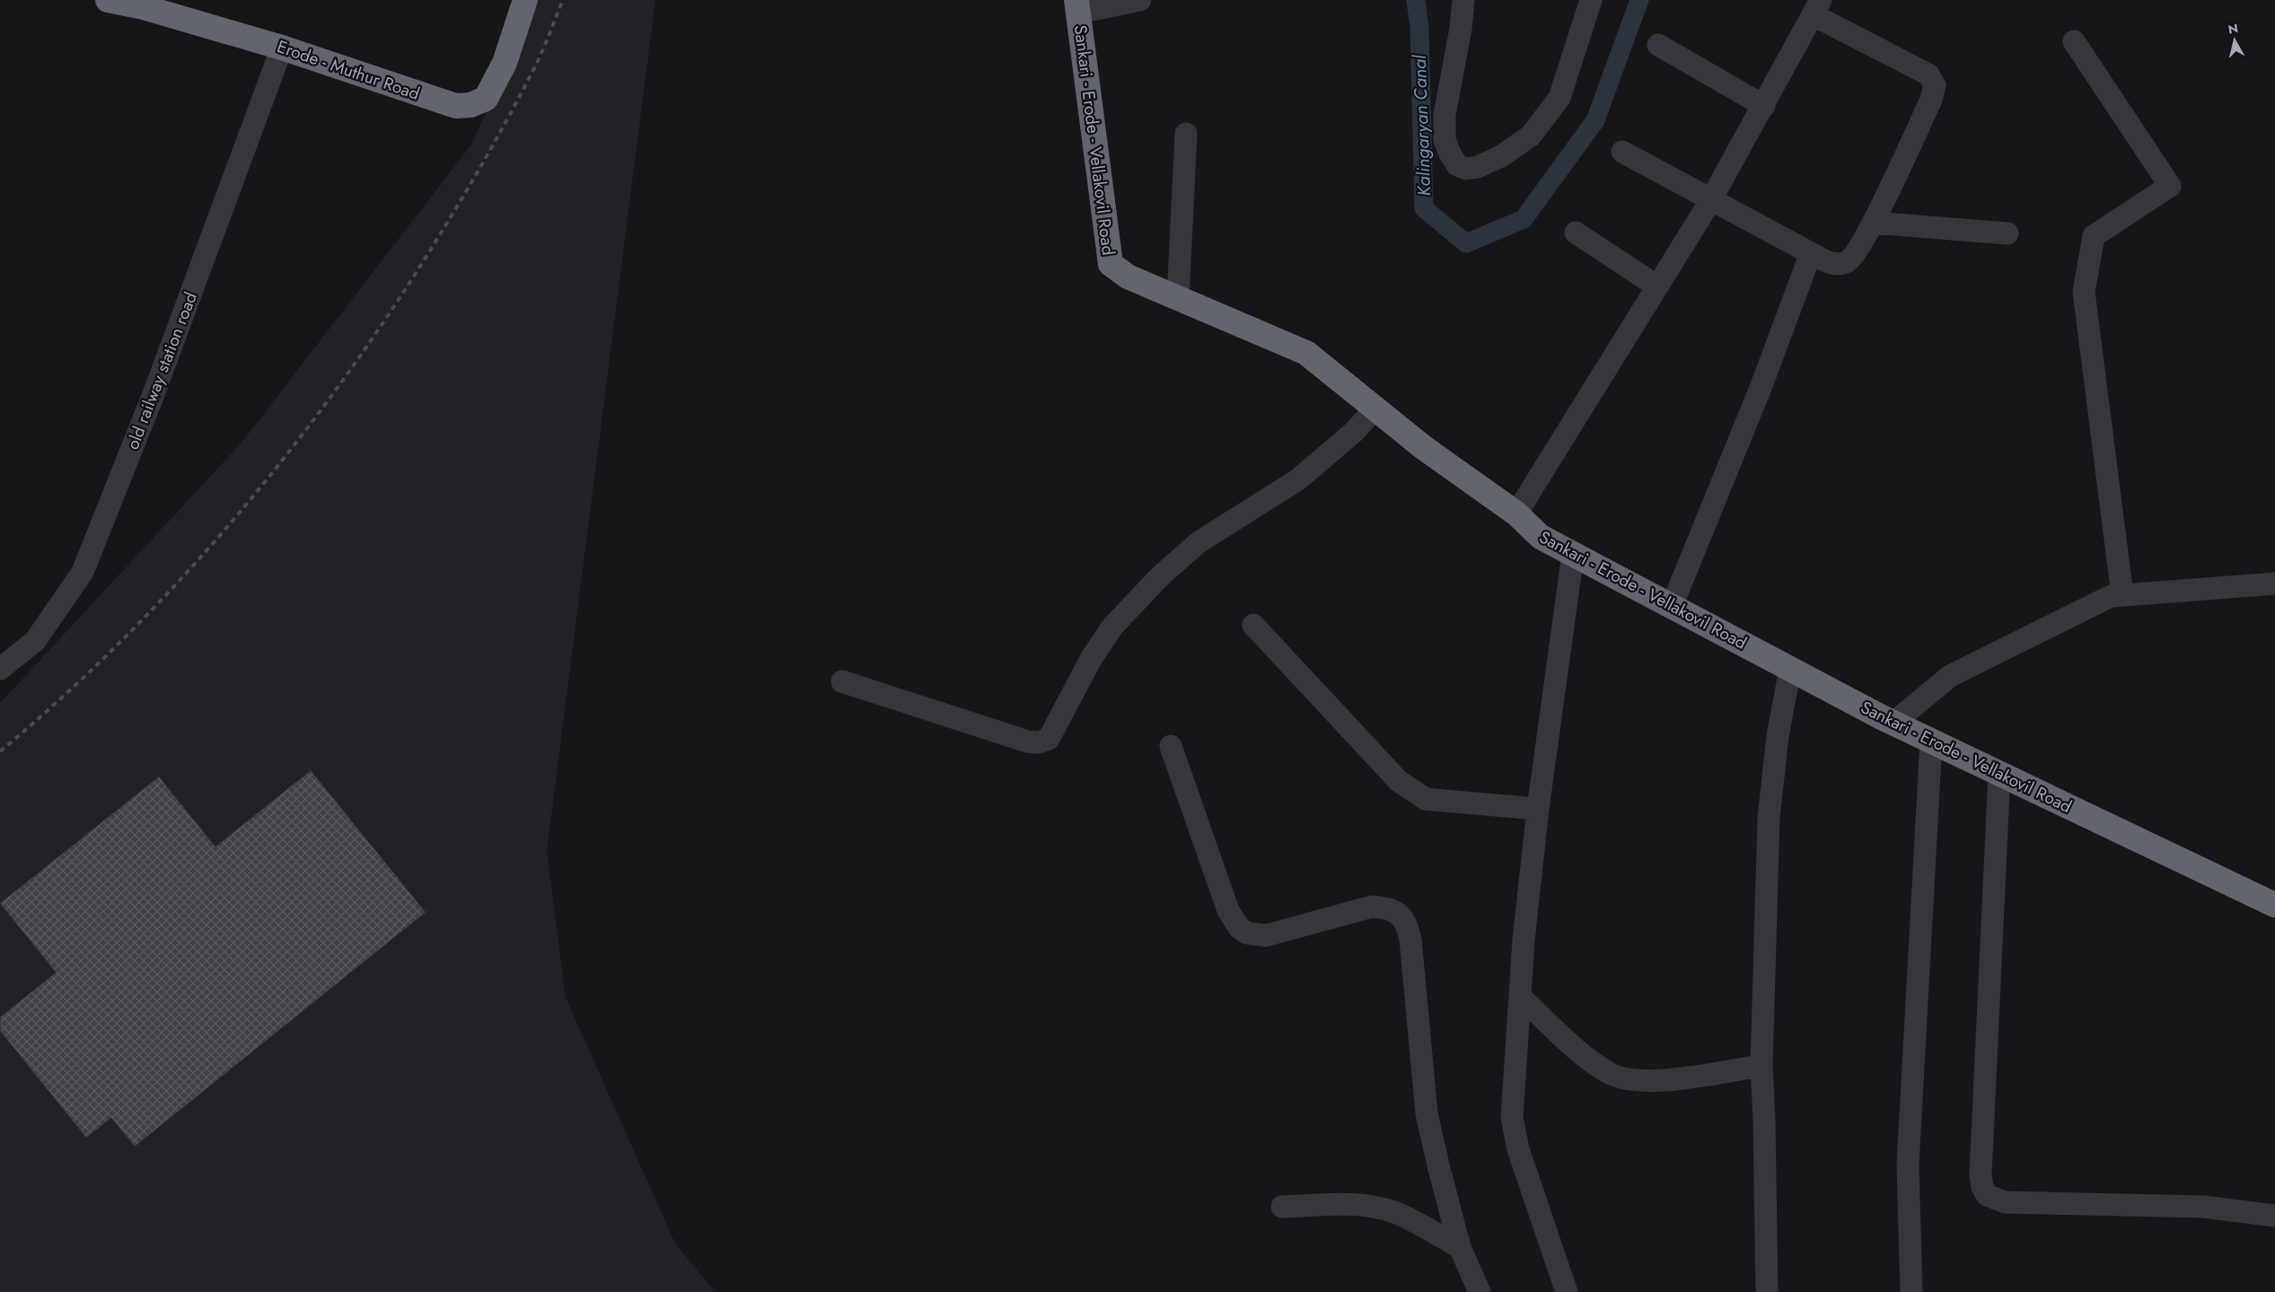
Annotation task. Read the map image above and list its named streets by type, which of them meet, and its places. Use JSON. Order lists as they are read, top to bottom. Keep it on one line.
{"streets":{"highway":["Erode - Muthur Road","Sankari - Erode - Vellakovil Road"],"street":["old railway station road"]},"crossings":[["Erode - Muthur Road","old railway station road"]],"water":["Kalingaryan Canal"],"north":"top"}
